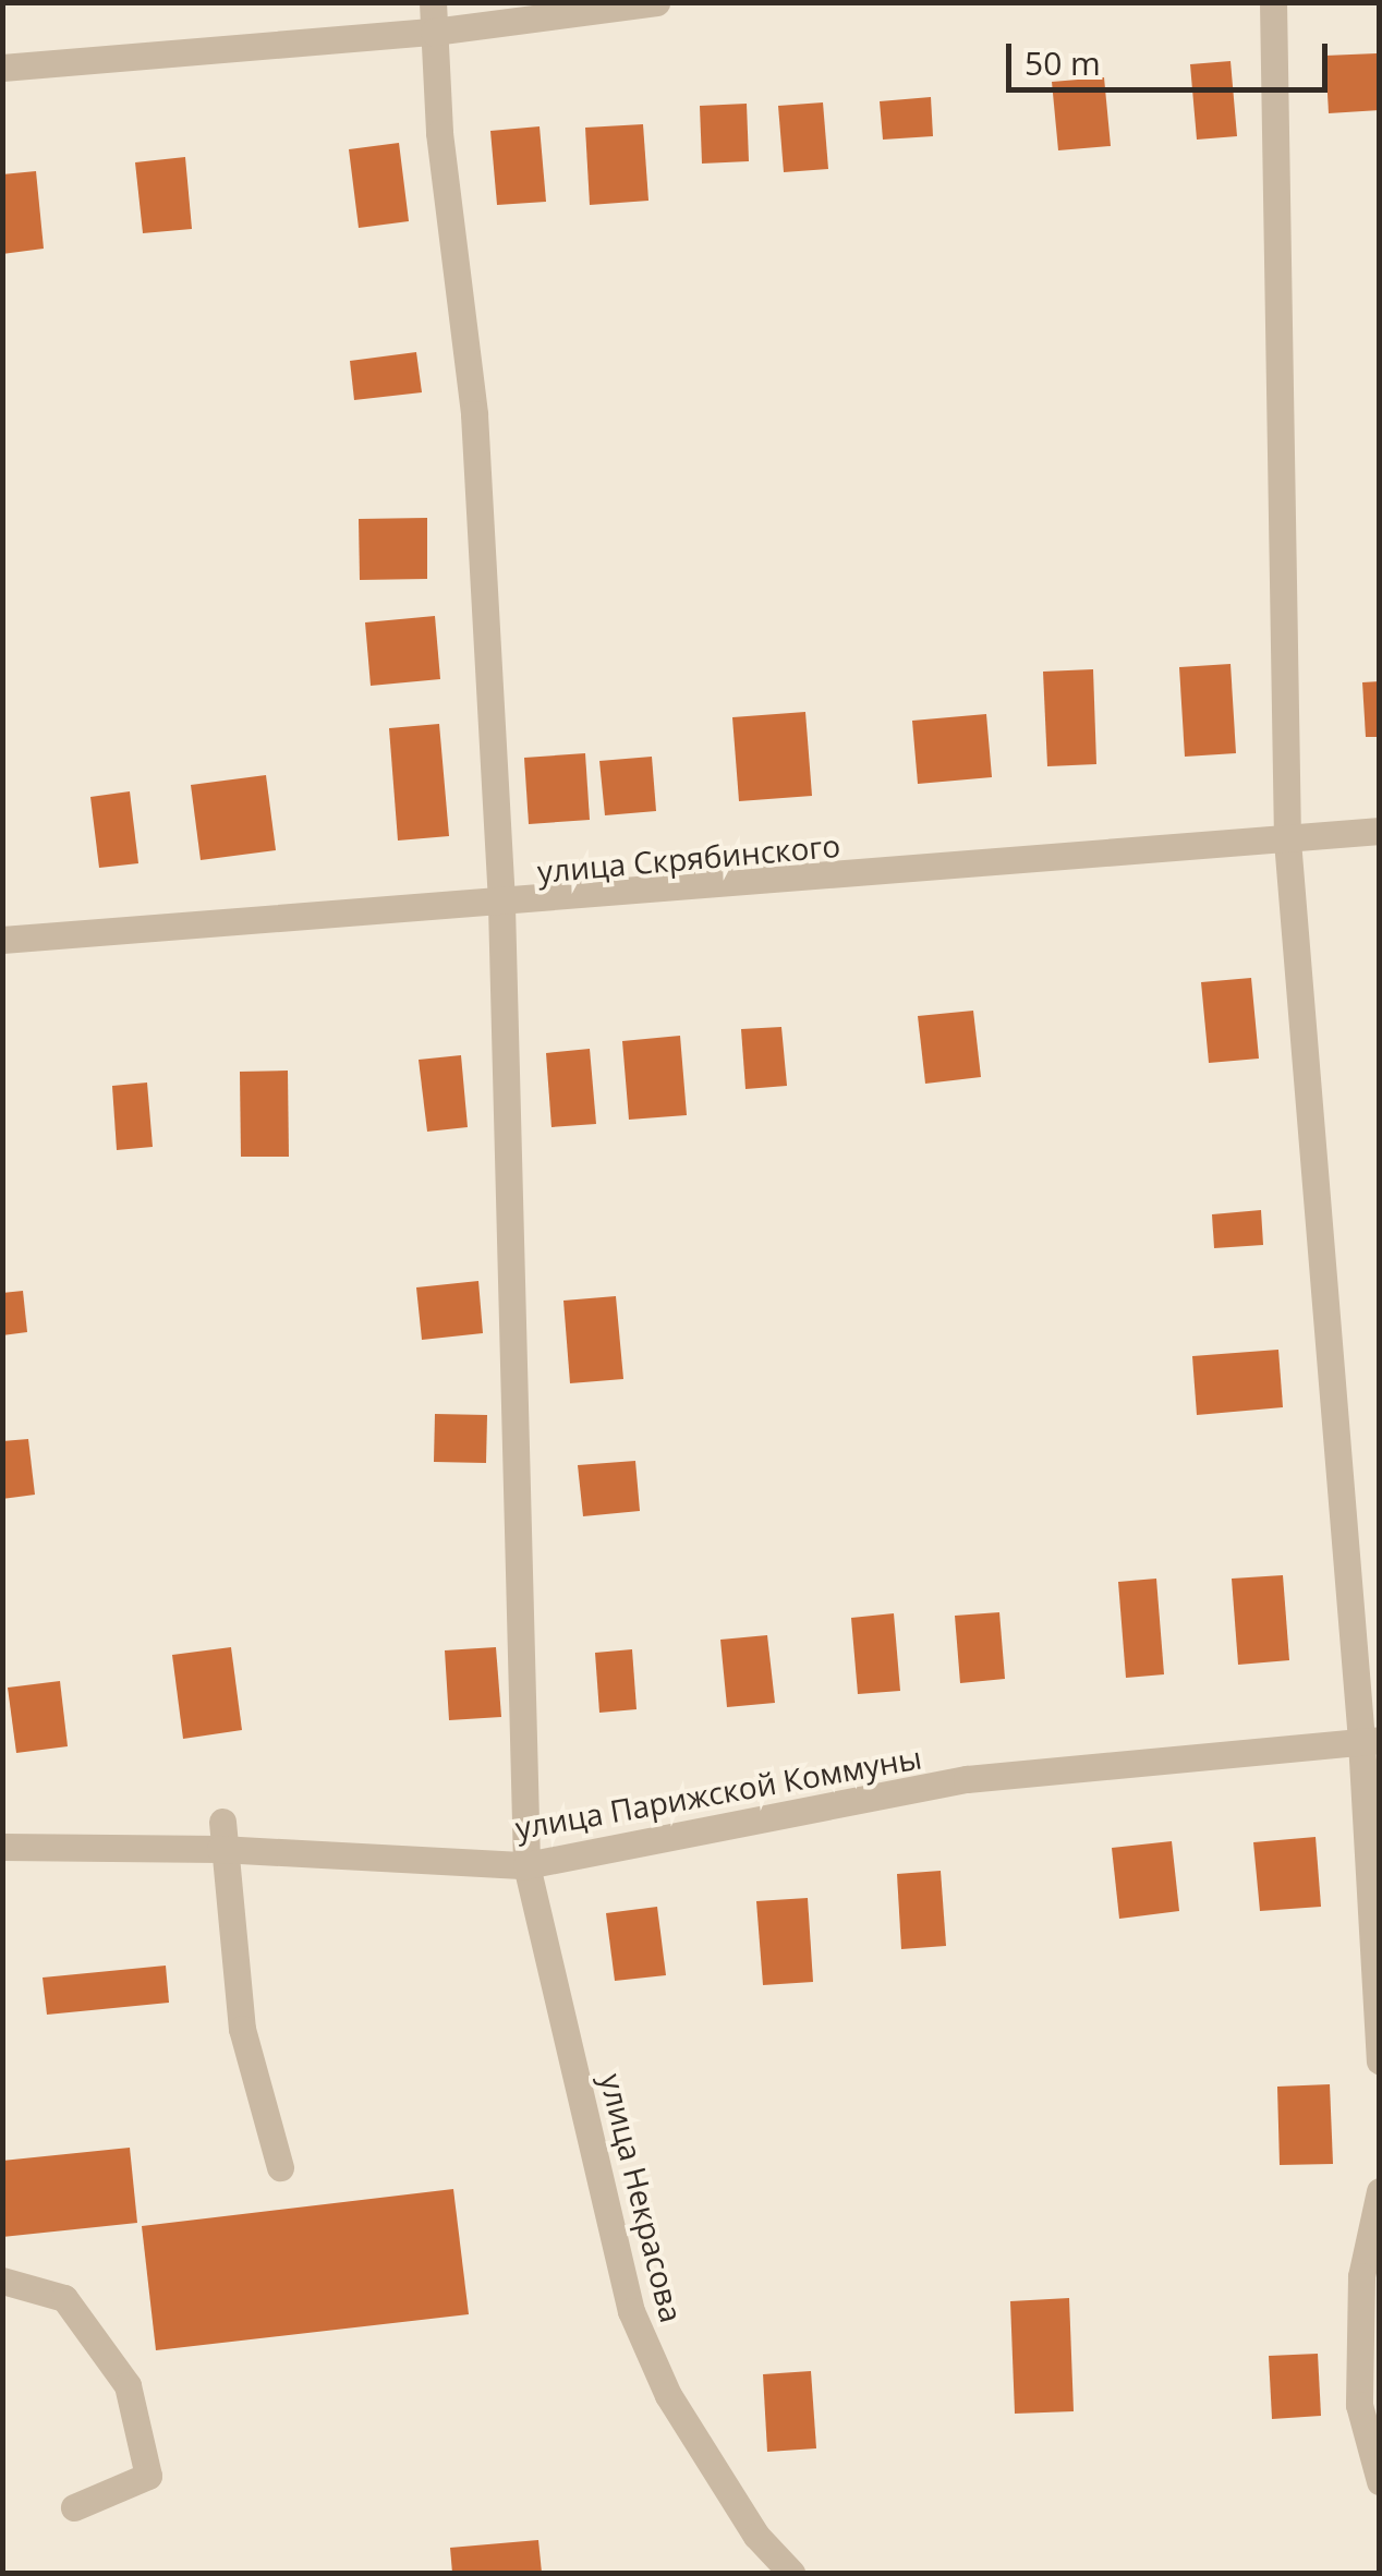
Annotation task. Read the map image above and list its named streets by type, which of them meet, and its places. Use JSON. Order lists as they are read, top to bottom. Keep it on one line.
{"streets":{"street":["улица Скрябинского","улица Парижской Коммуны","улица Некрасова"]},"crossings":[["улица Скрябинского","улица Некрасова"],["улица Парижской Коммуны","улица Некрасова"]],"scale_bar":"50 m"}
